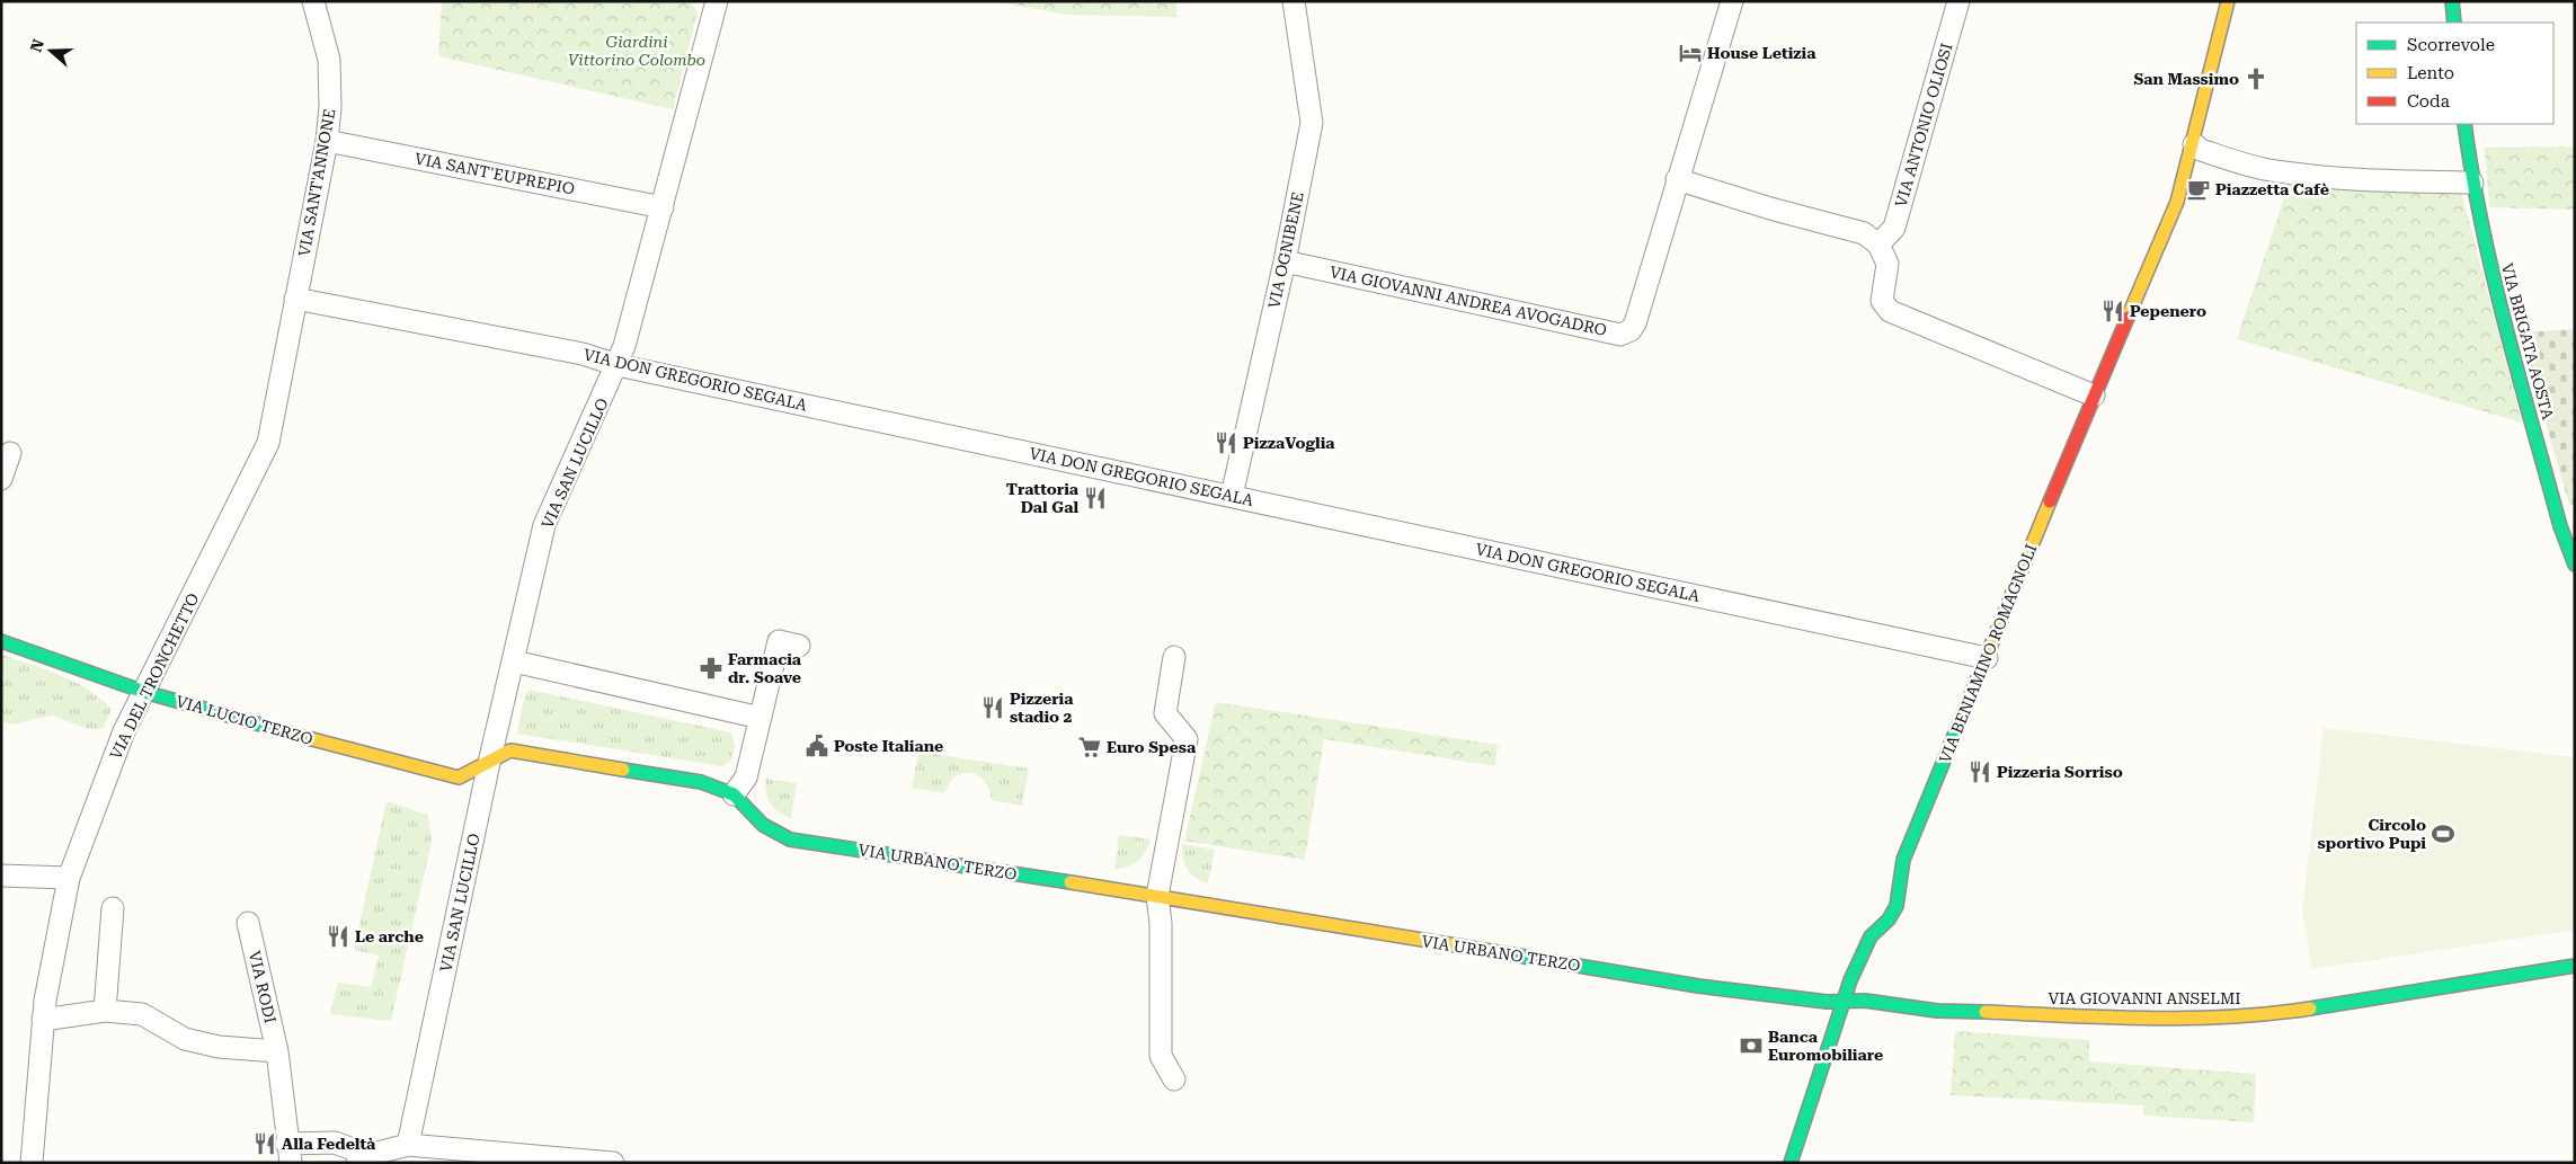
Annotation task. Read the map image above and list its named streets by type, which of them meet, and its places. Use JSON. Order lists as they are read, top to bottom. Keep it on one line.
{"streets":{"street":["VIA ANTONIO OLIOSI","VIA SANT'EUPREPIO","VIA SANT'ANNONE","VIA OGNIBENE","VIA GIOVANNI ANDREA AVOGADRO","VIA BRIGATA AOSTA","VIA DON GREGORIO SEGALA","VIA SAN LUCILLO","VIA BENIAMINO ROMAGNOLI","VIA DEL TRONCHETTO","VIA LUCIO TERZO","VIA URBANO TERZO","VIA RODI","VIA GIOVANNI ANSELMI"]},"crossings":[["VIA SANT'EUPREPIO","VIA SANT'ANNONE"],["VIA SANT'ANNONE","VIA DON GREGORIO SEGALA"],["VIA SANT'ANNONE","VIA DEL TRONCHETTO"],["VIA OGNIBENE","VIA GIOVANNI ANDREA AVOGADRO"],["VIA OGNIBENE","VIA DON GREGORIO SEGALA"],["VIA DON GREGORIO SEGALA","VIA SAN LUCILLO"],["VIA DON GREGORIO SEGALA","VIA BENIAMINO ROMAGNOLI"],["VIA DON GREGORIO SEGALA","VIA DEL TRONCHETTO"],["VIA SAN LUCILLO","VIA LUCIO TERZO"],["VIA SAN LUCILLO","VIA URBANO TERZO"],["VIA SAN LUCILLO","VIA RODI"],["VIA BENIAMINO ROMAGNOLI","VIA URBANO TERZO"],["VIA BENIAMINO ROMAGNOLI","VIA GIOVANNI ANSELMI"],["VIA DEL TRONCHETTO","VIA LUCIO TERZO"],["VIA LUCIO TERZO","VIA URBANO TERZO"],["VIA URBANO TERZO","VIA GIOVANNI ANSELMI"]],"parks":["Giardini Vittorino Colombo"],"places":{"hotel":["House Letizia"],"church":["San Massimo"],"cafe":["Piazzetta Cafè"],"restaurant":["Pepenero","PizzaVoglia","Trattoria Dal Gal","Pizzeria stadio 2","Pizzeria Sorriso","Le arche","Alla Fedeltà"],"pharmacy":["Farmacia dr. Soave"],"public building":["Poste Italiane"],"supermarket":["Euro Spesa"],"sports":["Circolo sportivo Pupi"],"bank":["Banca Euromobiliare"]},"legend":["Scorrevole","Lento","Coda"],"north":"left"}
